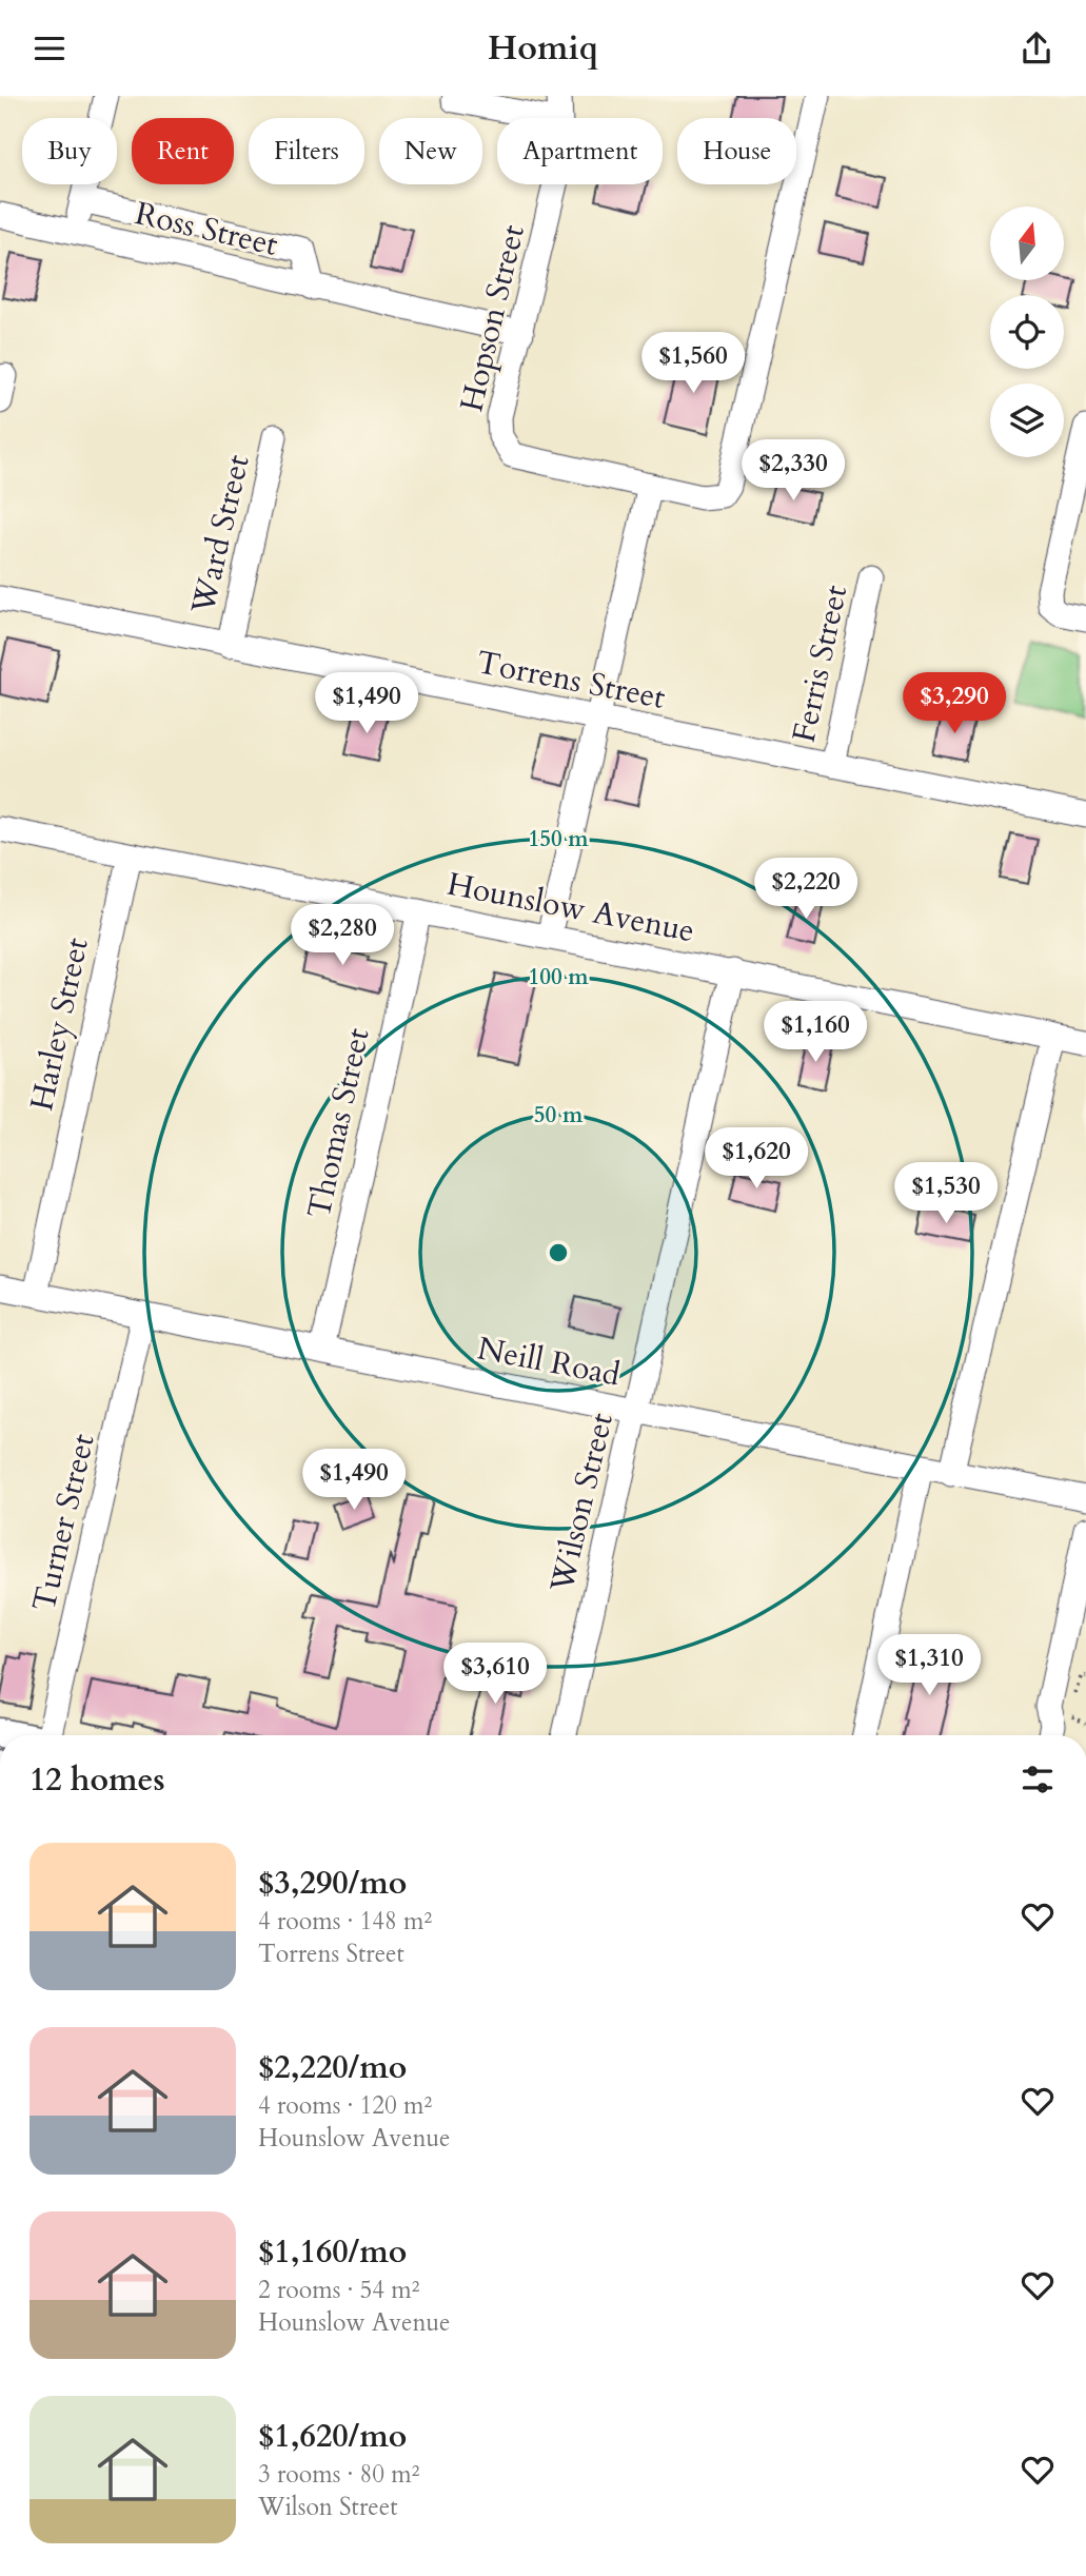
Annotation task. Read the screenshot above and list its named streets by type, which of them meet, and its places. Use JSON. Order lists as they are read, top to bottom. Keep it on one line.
{"streets":{"street":["Ross Street","Hopson Street","Ward Street","Ferris Street","Torrens Street","Hounslow Avenue","Harley Street","Thomas Street","Neill Road","Wilson Street","Turner Street"]},"crossings":[["Ross Street","Hopson Street"],["Ward Street","Torrens Street"],["Ferris Street","Torrens Street"],["Hounslow Avenue","Harley Street"],["Hounslow Avenue","Thomas Street"],["Hounslow Avenue","Wilson Street"],["Harley Street","Neill Road"],["Thomas Street","Neill Road"],["Neill Road","Wilson Street"],["Neill Road","Turner Street"]],"north":"top","page":{"header":"Homiq","chip":["Buy","Rent","Filters","New","Apartment","House"],"price":["$1,560","$2,330","$1,490","$3,290","$2,220","$2,280","$1,160","$1,620","$1,530","$1,490","$1,310","$3,610"],"heading":"12 homes","list":[{"name":"$3,290/mo","note":"4 rooms · 148 m² · Torrens Street"},{"name":"$2,220/mo","note":"4 rooms · 120 m² · Hounslow Avenue"},{"name":"$1,160/mo","note":"2 rooms · 54 m² · Hounslow Avenue"},{"name":"$1,620/mo","note":"3 rooms · 80 m² · Wilson Street"}]},"rings":["150 m","100 m","50 m"]}
